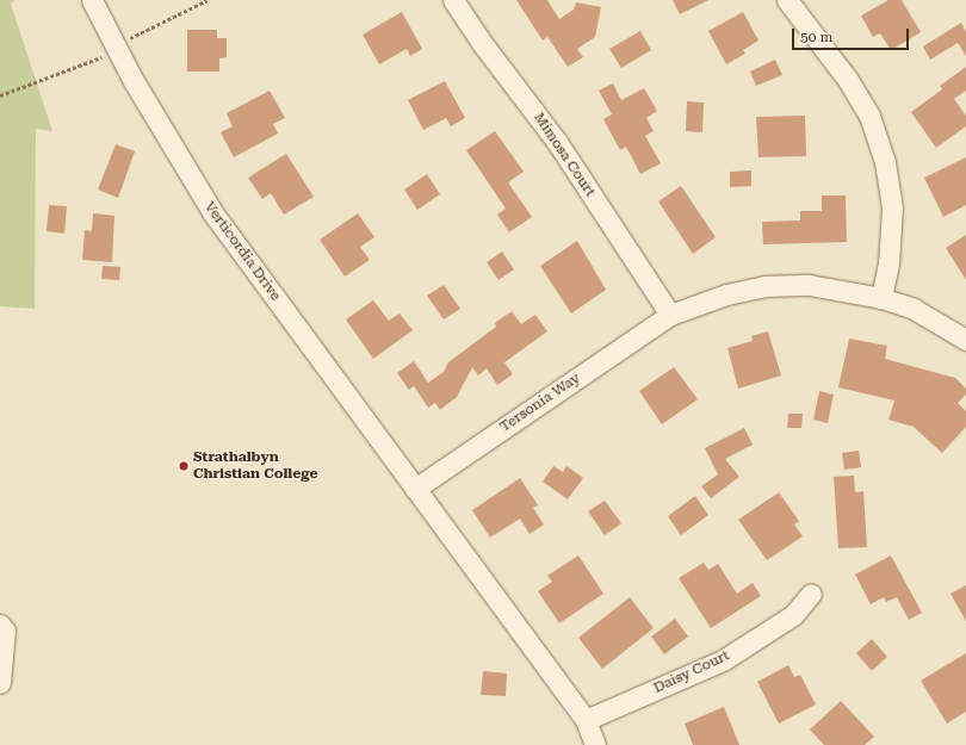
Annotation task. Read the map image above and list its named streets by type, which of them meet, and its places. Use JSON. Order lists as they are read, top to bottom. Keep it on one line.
{"streets":{"street":["Mimosa Court","Verticordia Drive","Tersonia Way","Daisy Court"]},"crossings":[["Mimosa Court","Tersonia Way"],["Verticordia Drive","Tersonia Way"]],"places":["Strathalbyn Christian College"],"scale_bar":"50 m"}
